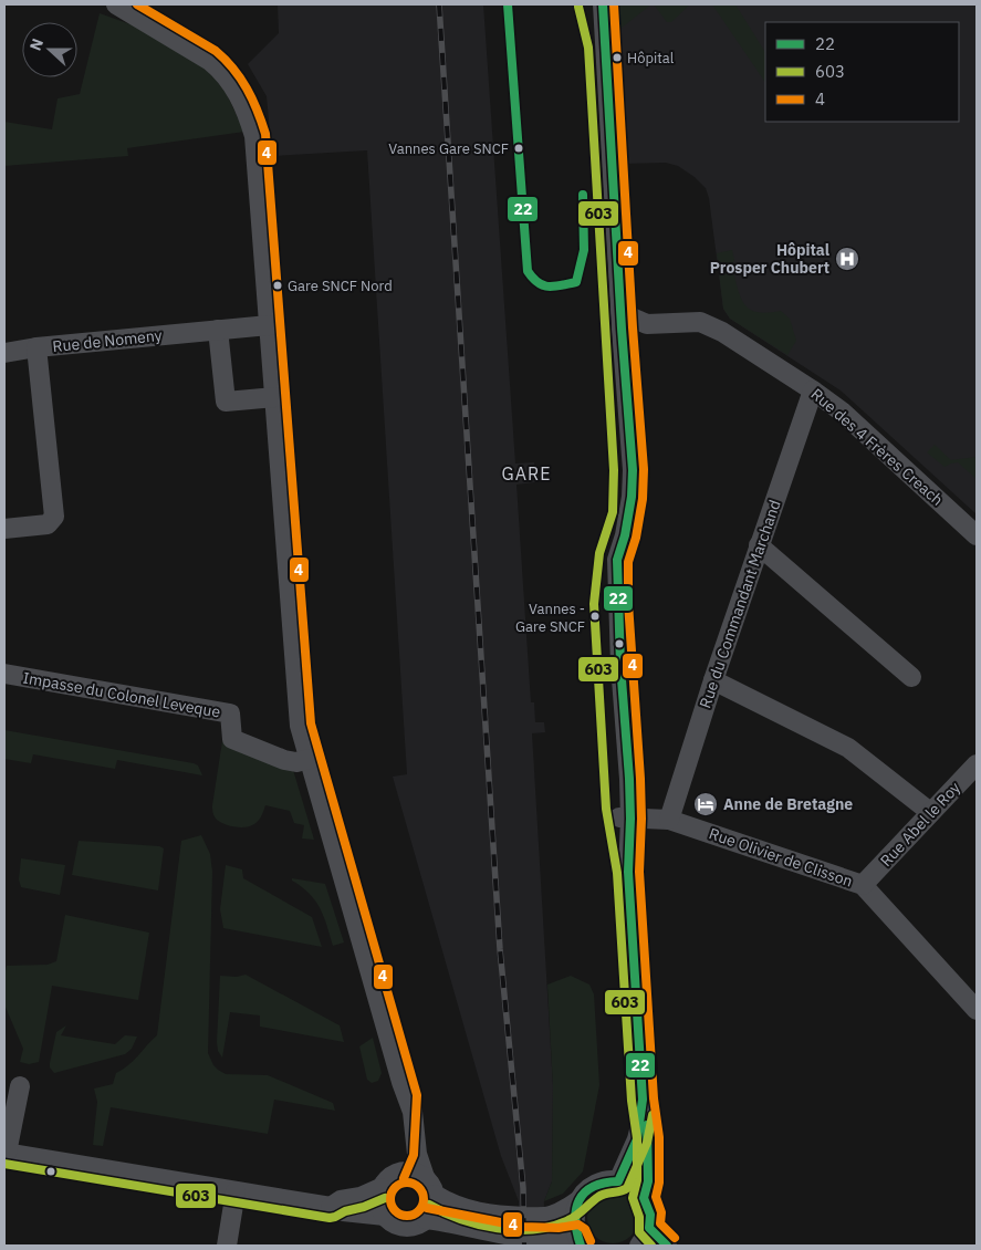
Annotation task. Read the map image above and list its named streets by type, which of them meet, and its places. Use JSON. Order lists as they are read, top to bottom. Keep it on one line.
{"streets":{"street":["Rue de Nomeny","Rue des 4 Frères Creach","Rue du Commandant Marchand","Impasse du Colonel Leveque","Rue Abel le Roy","Rue Olivier de Clisson"]},"crossings":[["Rue des 4 Frères Creach","Rue du Commandant Marchand"],["Rue du Commandant Marchand","Rue Olivier de Clisson"],["Rue Abel le Roy","Rue Olivier de Clisson"]],"districts":["GARE"],"places":{"other":["Hôpital","Vannes Gare SNCF","Gare SNCF Nord","Vannes - Gare SNCF"],"hospital":["Hôpital Prosper Chubert"],"hotel":["Anne de Bretagne"]},"lines":["transit line 22","transit line 4","transit line 603"],"legend":["22","603","4"],"north":"left"}
